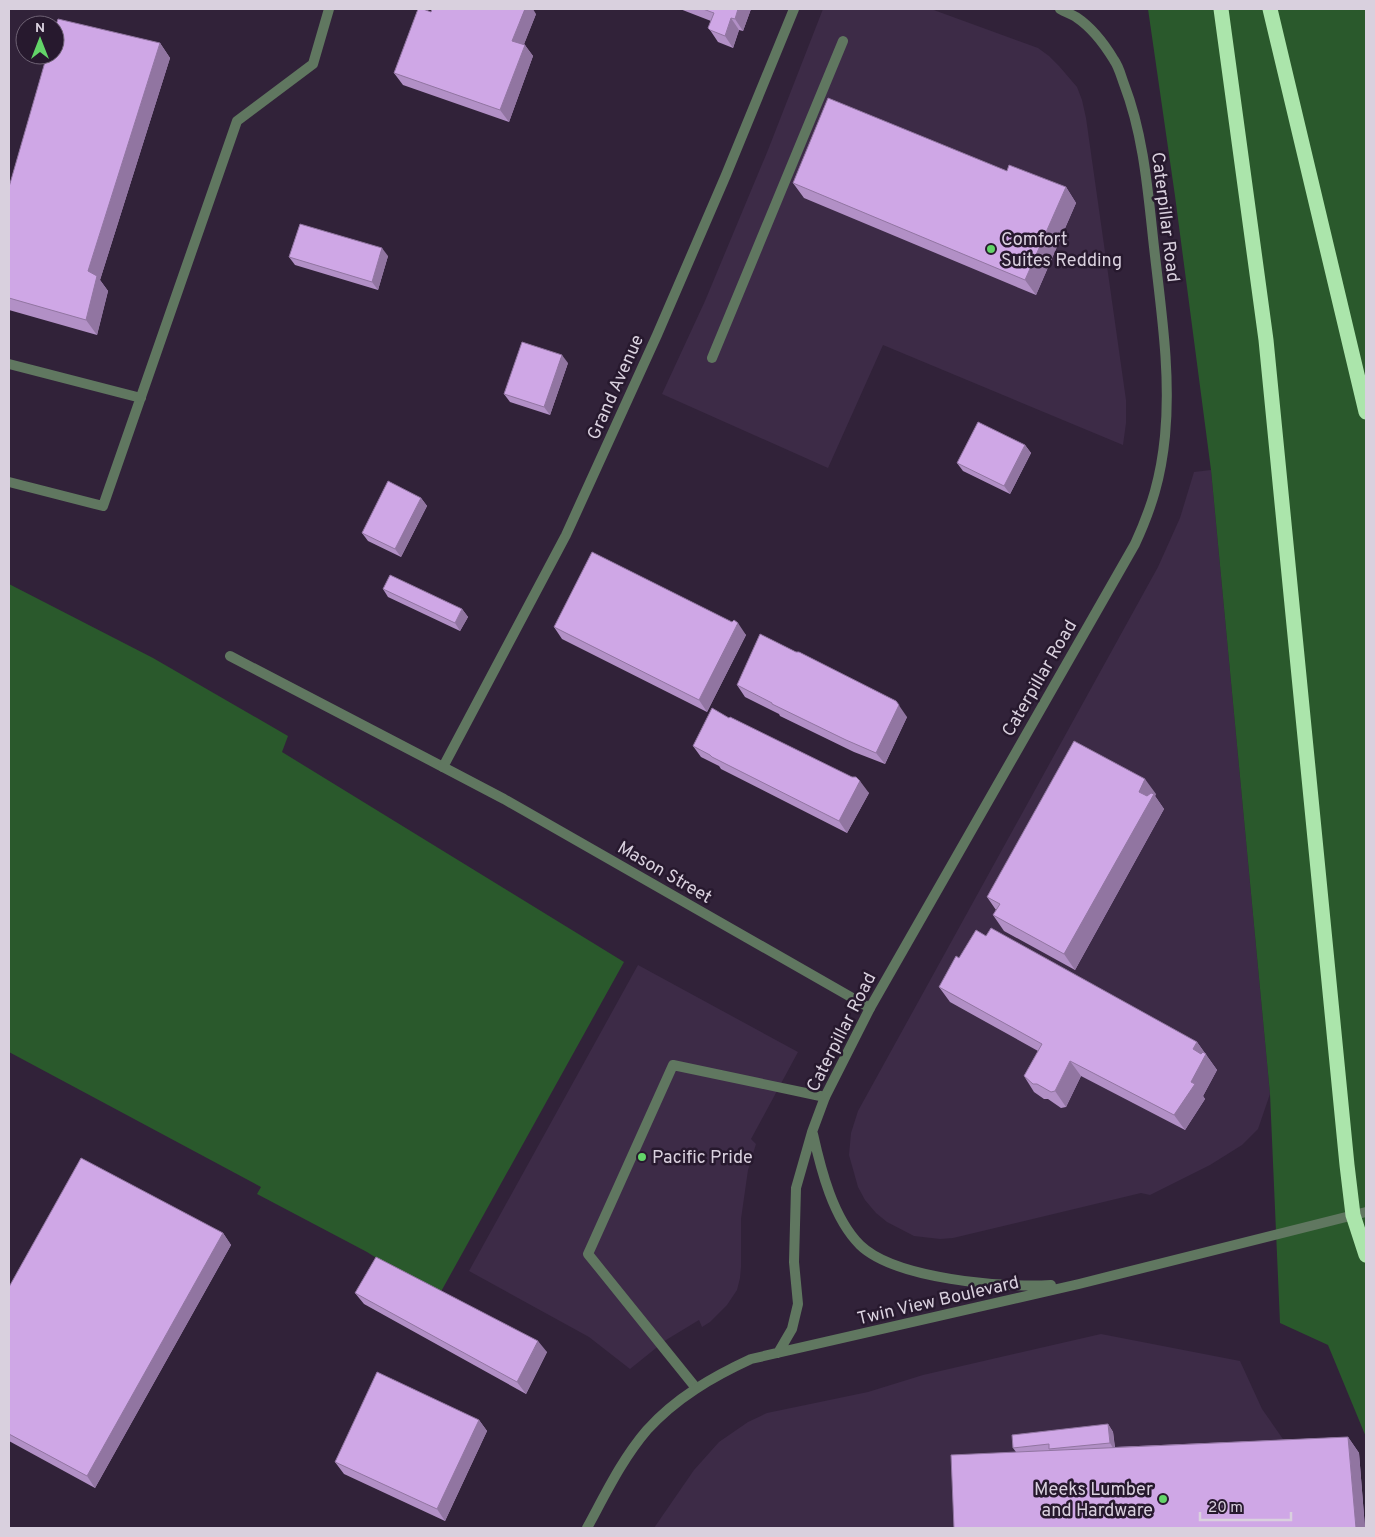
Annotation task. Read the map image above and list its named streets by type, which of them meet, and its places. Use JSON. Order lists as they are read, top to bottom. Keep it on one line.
{"streets":{"street":["Caterpillar Road","Grand Avenue","Mason Street","Twin View Boulevard"]},"crossings":[["Caterpillar Road","Mason Street"],["Caterpillar Road","Twin View Boulevard"],["Grand Avenue","Mason Street"]],"places":["Comfort Suites Redding","Pacific Pride","Meeks Lumber and Hardware"],"scale_bar":"20 m","north":"top"}
